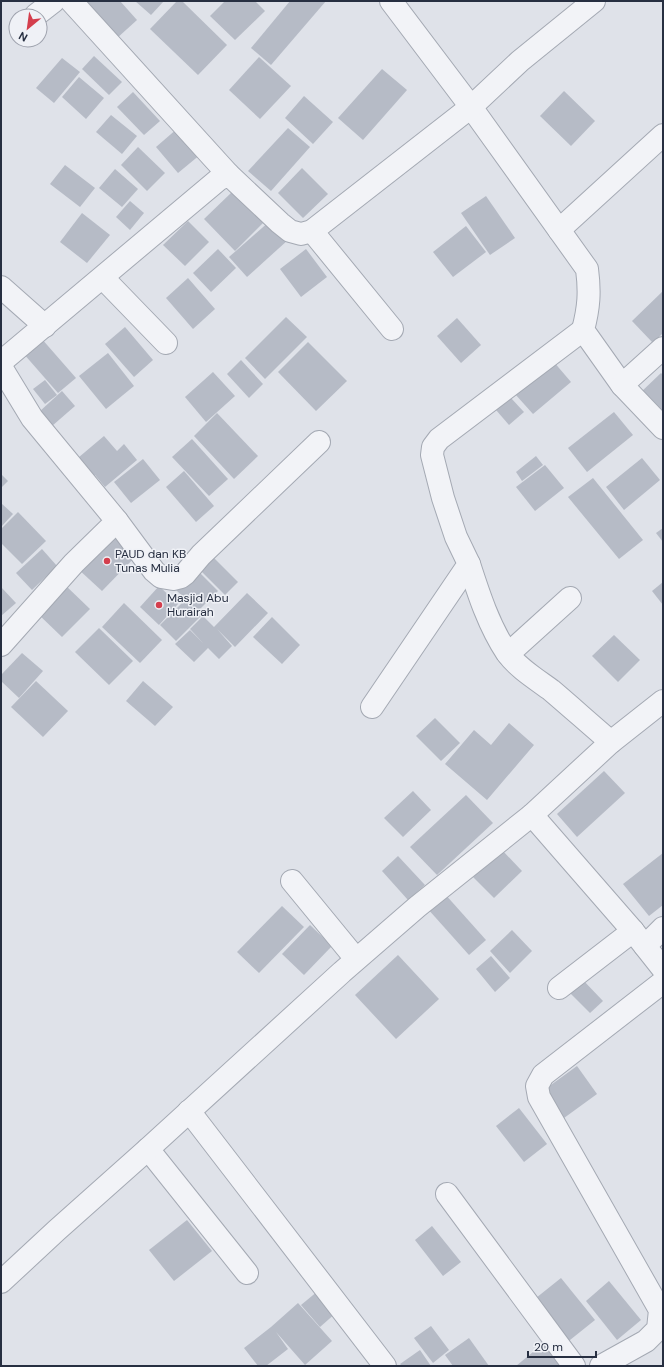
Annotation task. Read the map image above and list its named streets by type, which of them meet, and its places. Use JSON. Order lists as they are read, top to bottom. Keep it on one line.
{"places":["PAUD dan KB Tunas Mulia","Masjid Abu Hurairah"],"scale_bar":"20 m","north":"bottom left"}
